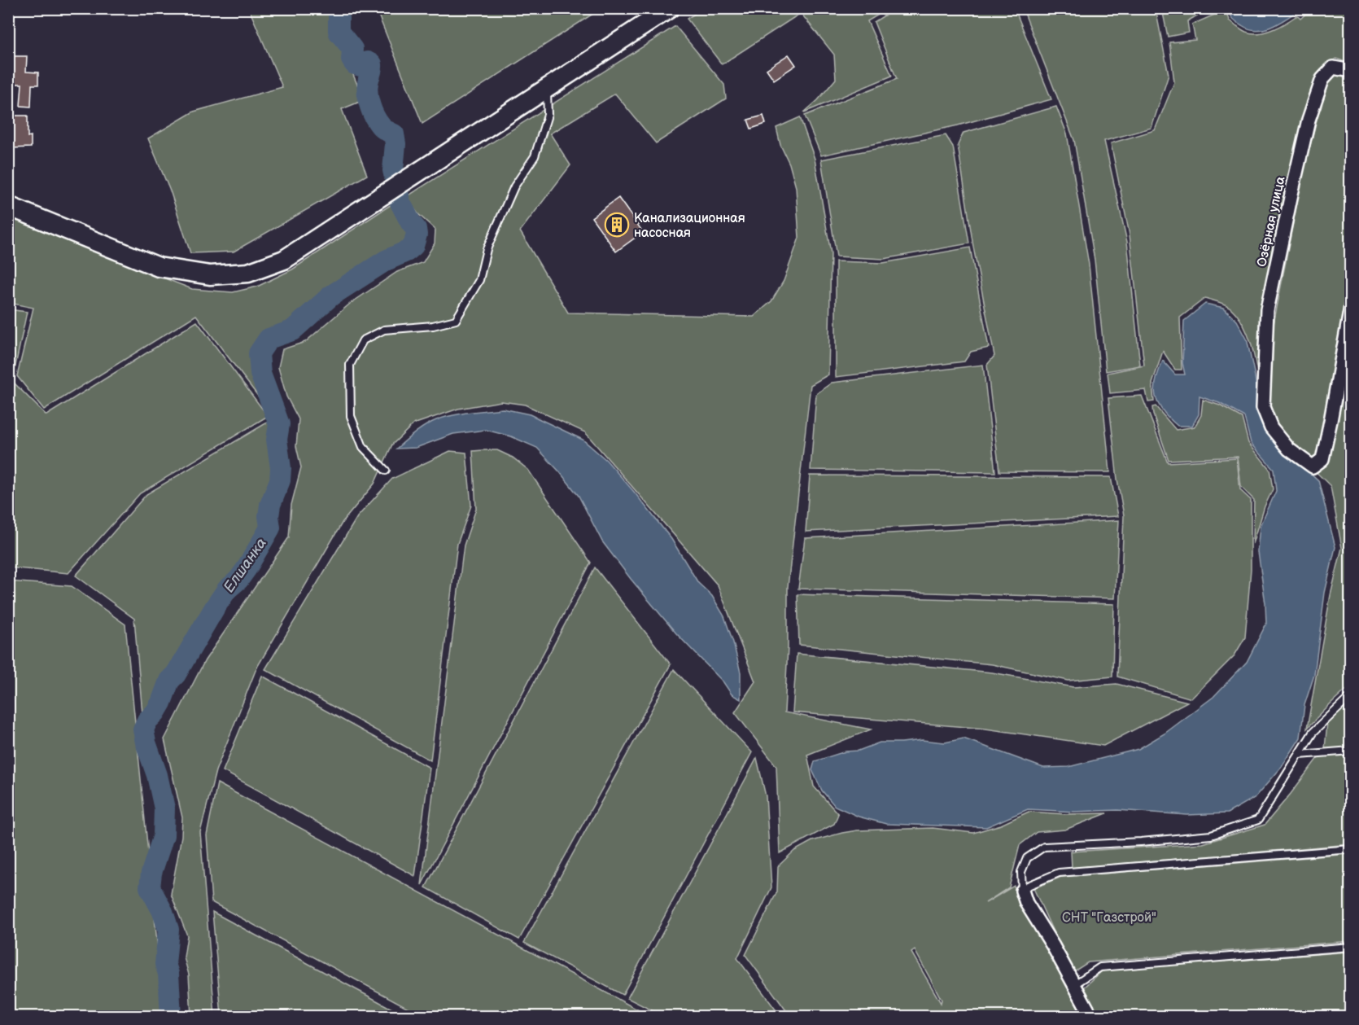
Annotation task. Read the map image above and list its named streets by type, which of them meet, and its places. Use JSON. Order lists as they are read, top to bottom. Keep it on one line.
{"streets":{"street":["Озёрная улица"]},"water":["Елшанка"],"parks":["СНТ \"Газстрой\""],"places":{"building":["Канализационная насосная"]}}
